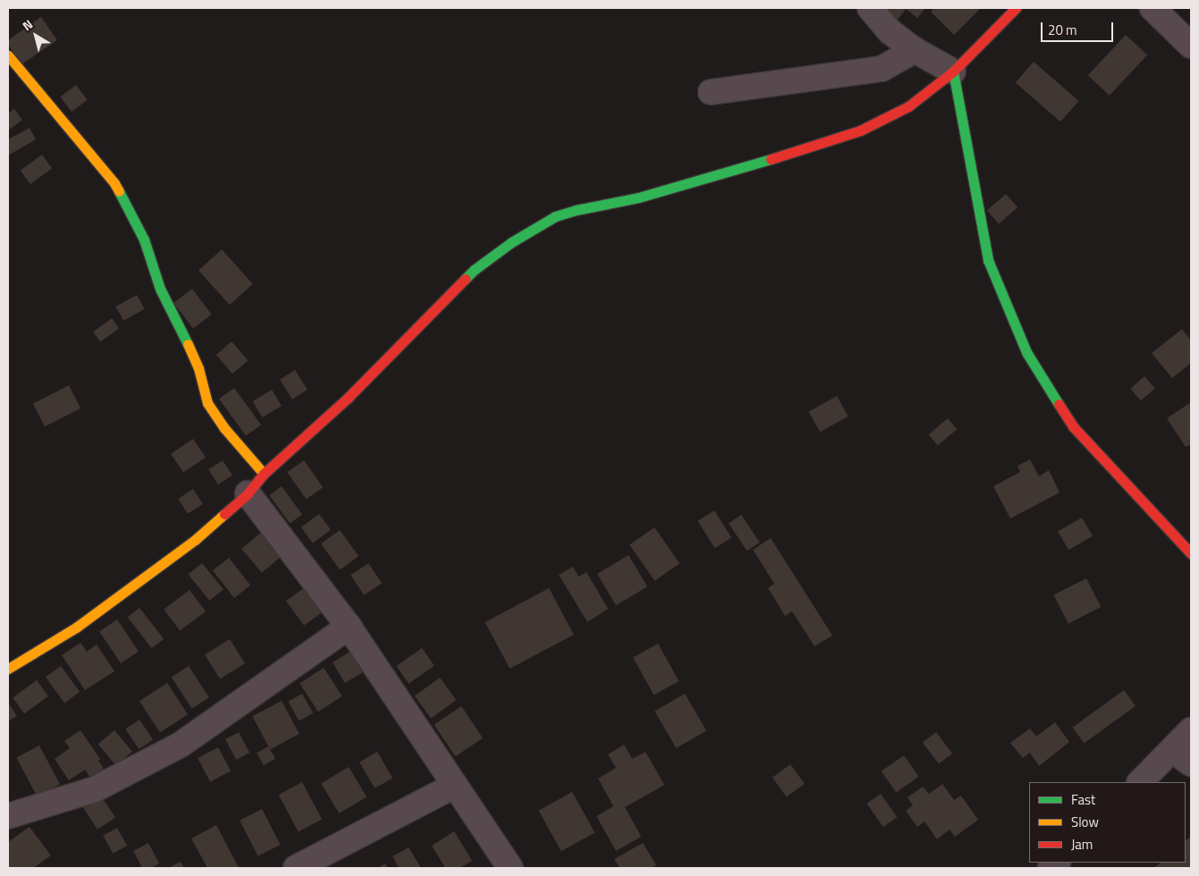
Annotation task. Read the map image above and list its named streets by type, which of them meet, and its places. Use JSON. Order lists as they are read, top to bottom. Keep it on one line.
{"legend":["Fast","Slow","Jam"],"scale_bar":"20 m","north":"top left"}
